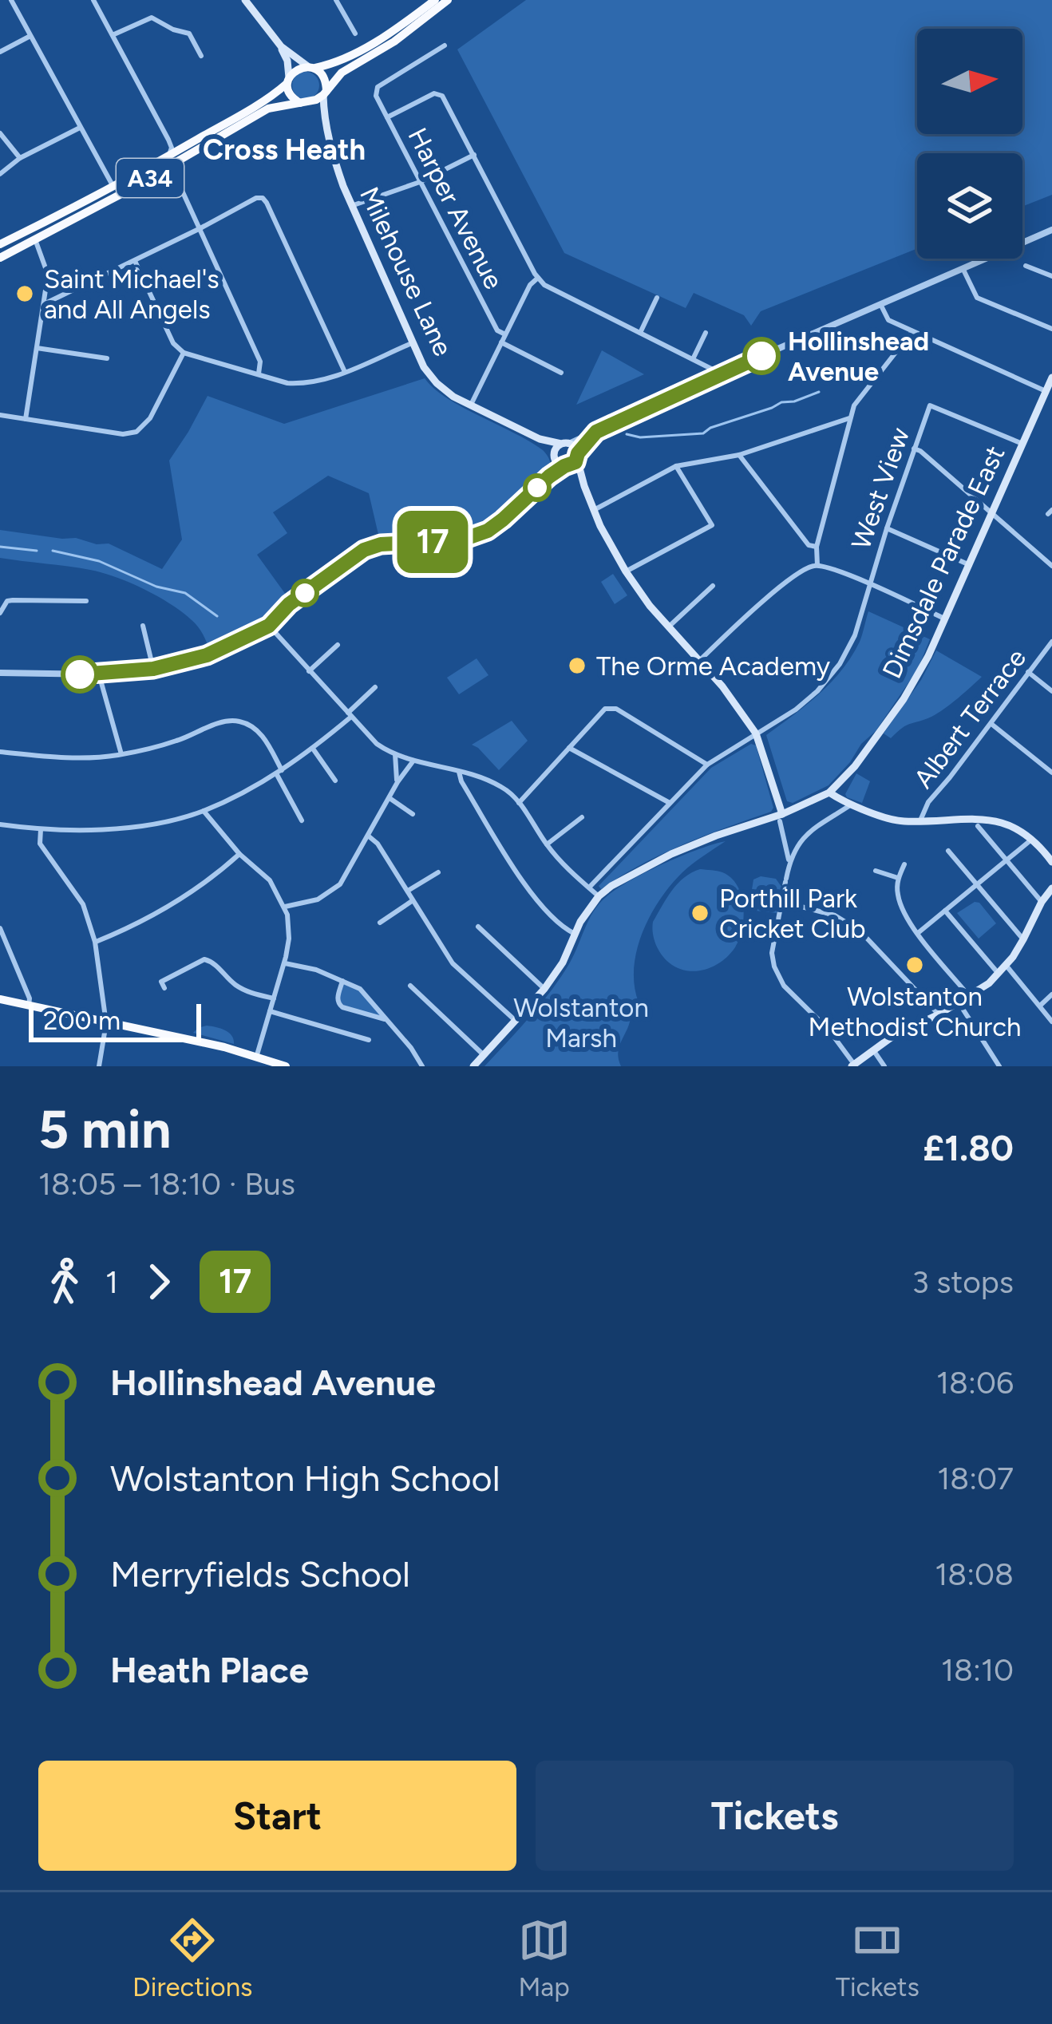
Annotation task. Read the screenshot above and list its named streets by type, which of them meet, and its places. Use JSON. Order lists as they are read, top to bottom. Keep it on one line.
{"streets":{"highway":["A34"],"main road":["Milehouse Lane","Dimsdale Parade East"],"street":["Harper Avenue","West View","Albert Terrace"]},"crossings":[["A34","Milehouse Lane"],["Milehouse Lane","West View"],["Milehouse Lane","Dimsdale Parade East"],["West View","Dimsdale Parade East"]],"districts":["Cross Heath"],"parks":["Wolstanton Marsh"],"places":["Saint Michael's and All Angels","Hollinshead Avenue","The Orme Academy","Porthill Park Cricket Club","Wolstanton Methodist Church"],"lines":["bus line 17"],"scale_bar":"200 m","north":"right","page":{"on_map":"17","scale":"200 m","heading":["5 min","18:05 – 18:10 · Bus","£1.80"],"legs":["1","17","3 stops"],"list":[{"name":"Hollinshead Avenue","value":"18:06"},{"name":"Wolstanton High School","value":"18:07"},{"name":"Merryfields School","value":"18:08"},{"name":"Heath Place","value":"18:10"}],"buttons":["Start","Tickets"],"tabs":["Directions","Map","Tickets"]}}
